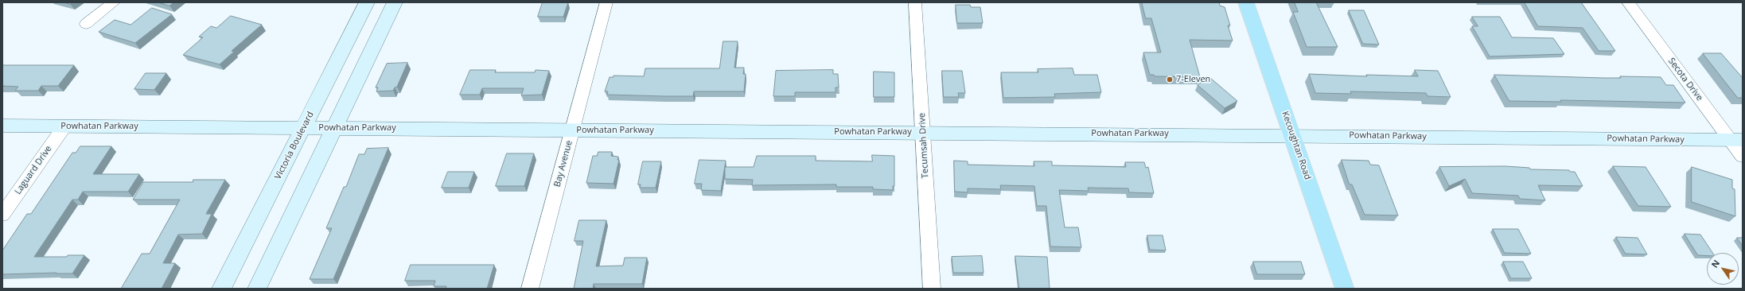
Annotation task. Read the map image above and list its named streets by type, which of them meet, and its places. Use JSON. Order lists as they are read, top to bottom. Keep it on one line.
{"streets":{"main road":["Powhatan Parkway","Victoria Boulevard","Kecoughtan Road"],"street":["Secota Drive","Tecumsah Drive","Bay Avenue","Laguard Drive"]},"crossings":[["Secota Drive","Powhatan Parkway"],["Powhatan Parkway","Victoria Boulevard"],["Powhatan Parkway","Tecumsah Drive"],["Powhatan Parkway","Kecoughtan Road"],["Powhatan Parkway","Bay Avenue"],["Powhatan Parkway","Laguard Drive"]],"places":["7-Eleven"],"north":"top left"}
